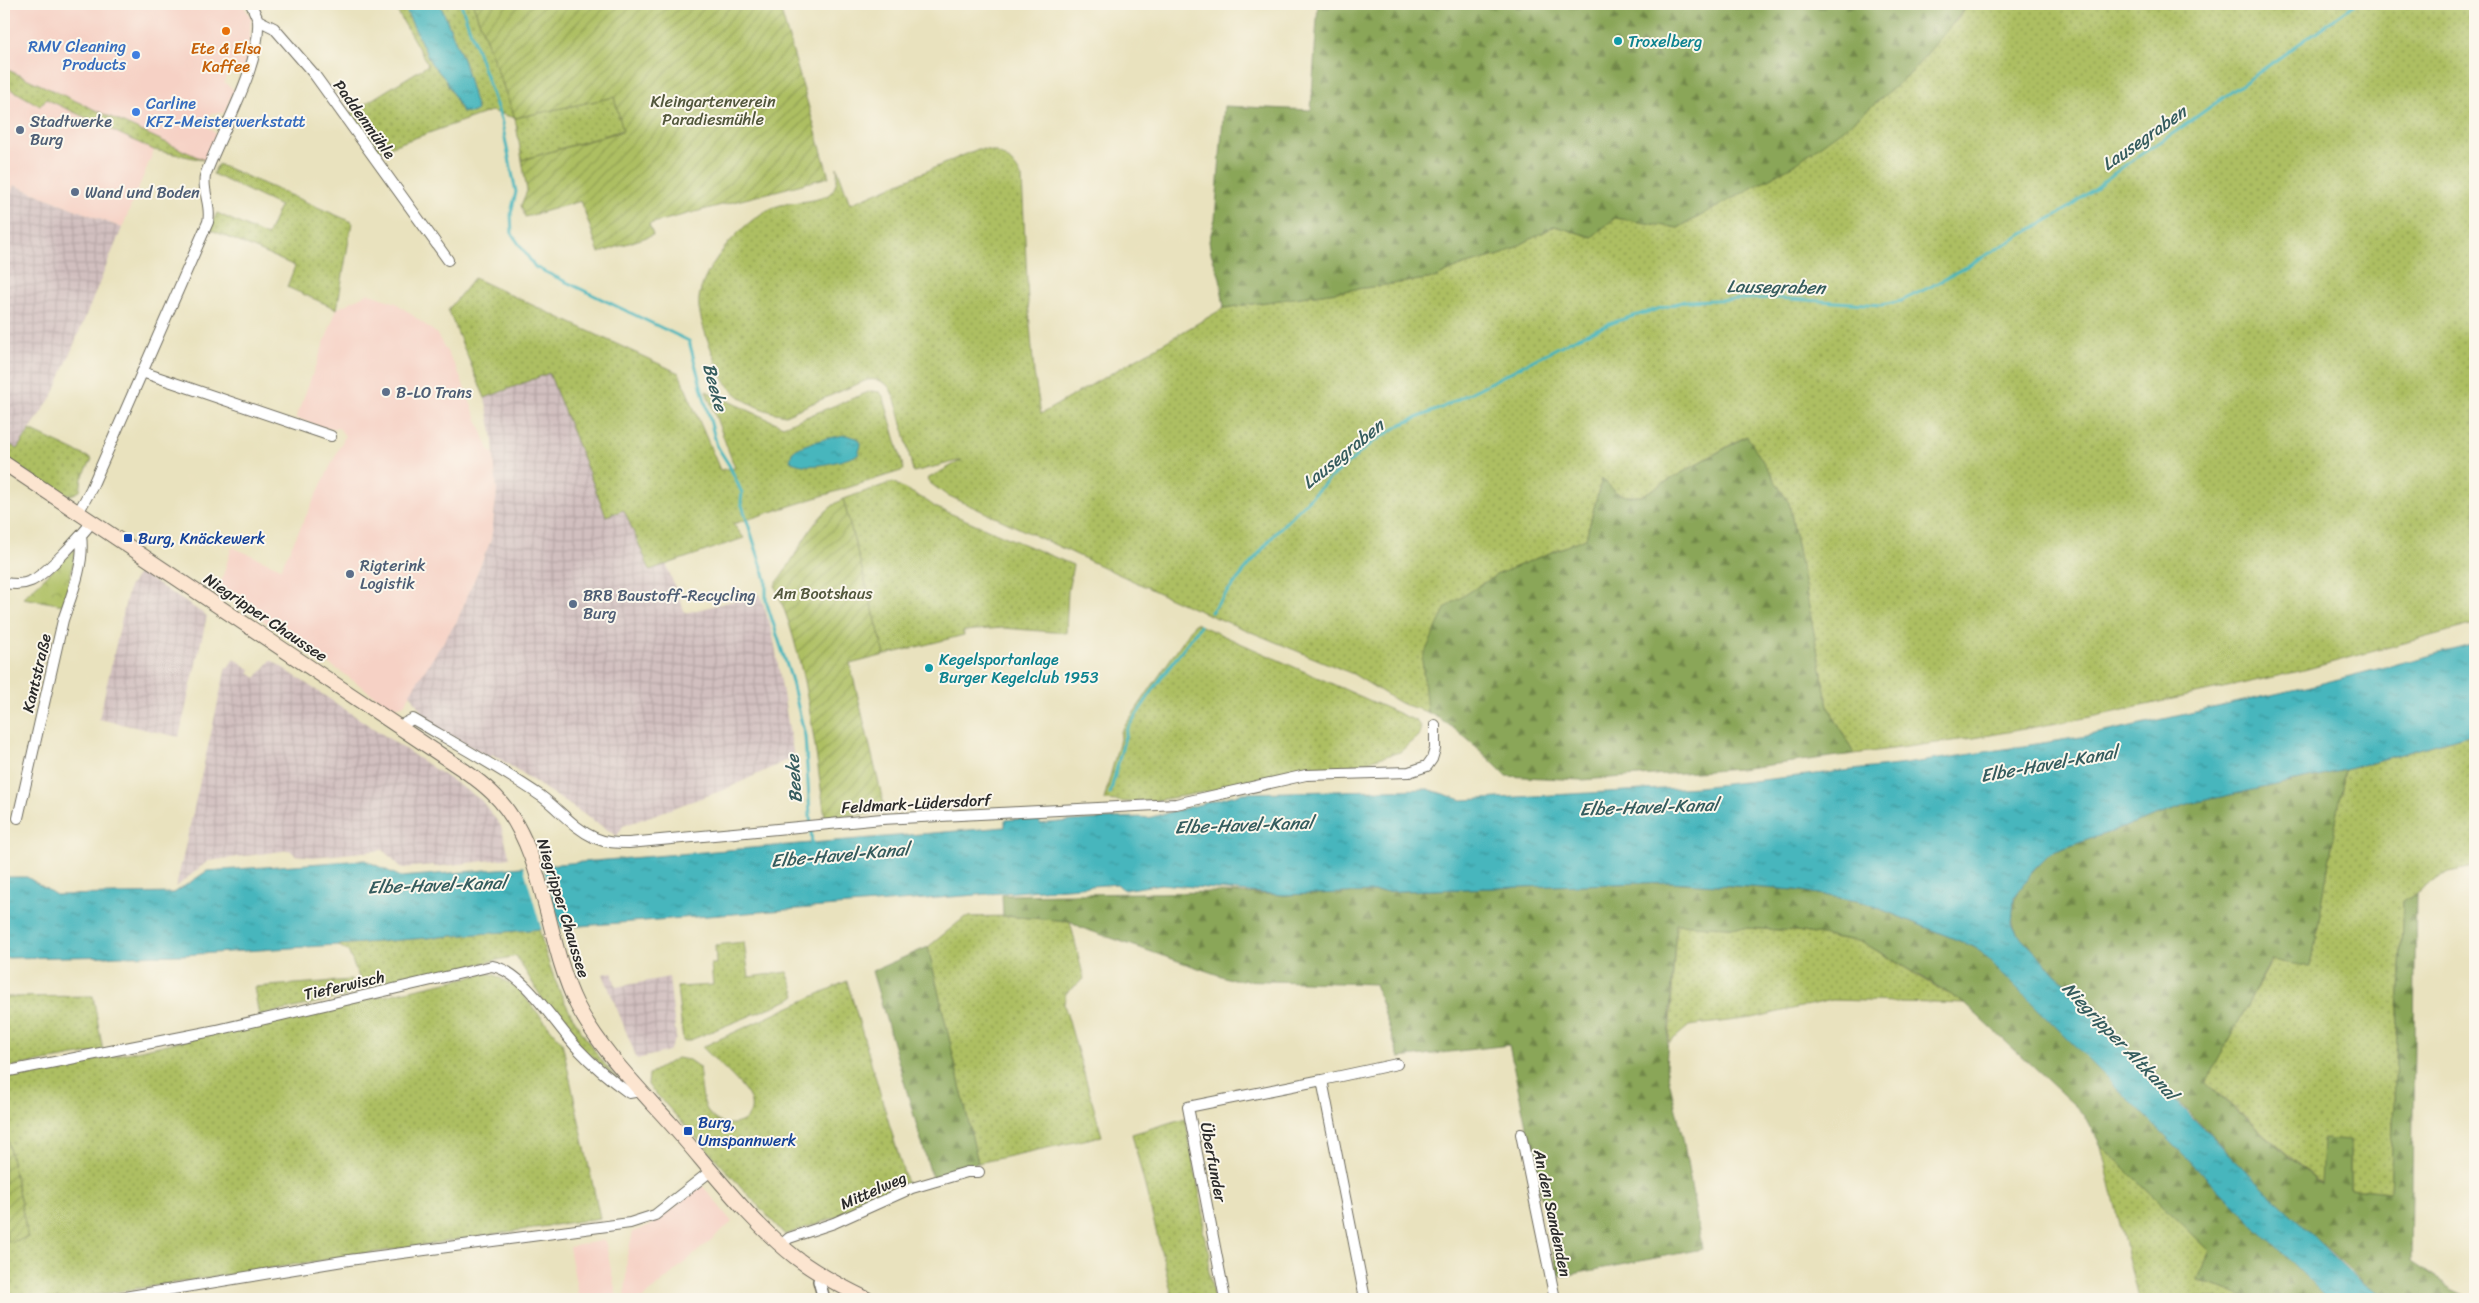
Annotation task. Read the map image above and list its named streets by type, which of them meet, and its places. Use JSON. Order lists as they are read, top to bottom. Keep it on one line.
{"streets":{"main road":["Niegripper Chaussee"],"street":["Paddenmühle","Kantstraße","Feldmark-Lüdersdorf","Tieferwisch","Überfunder","Mittelweg","An den Sandenden"]},"crossings":[["Niegripper Chaussee","Feldmark-Lüdersdorf"],["Niegripper Chaussee","Tieferwisch"],["Niegripper Chaussee","Mittelweg"]],"water":["Lausegraben","Beeke","Elbe-Havel-Kanal","Niegripper Altkanal"],"parks":["Kleingartenverein Paradiesmühle","Am Bootshaus"],"places":{"other":["Ete & Elsa Kaffee","Troxelberg","RMV Cleaning Products","Carline KFZ-Meisterwerkstatt","Stadtwerke Burg","Wand und Boden","B-LO Trans","Rigterink Logistik","BRB Baustoff-Recycling Burg","Kegelsportanlage Burger Kegelclub 1953"],"transit":["Burg, Knäckewerk","Burg, Umspannwerk"]}}
